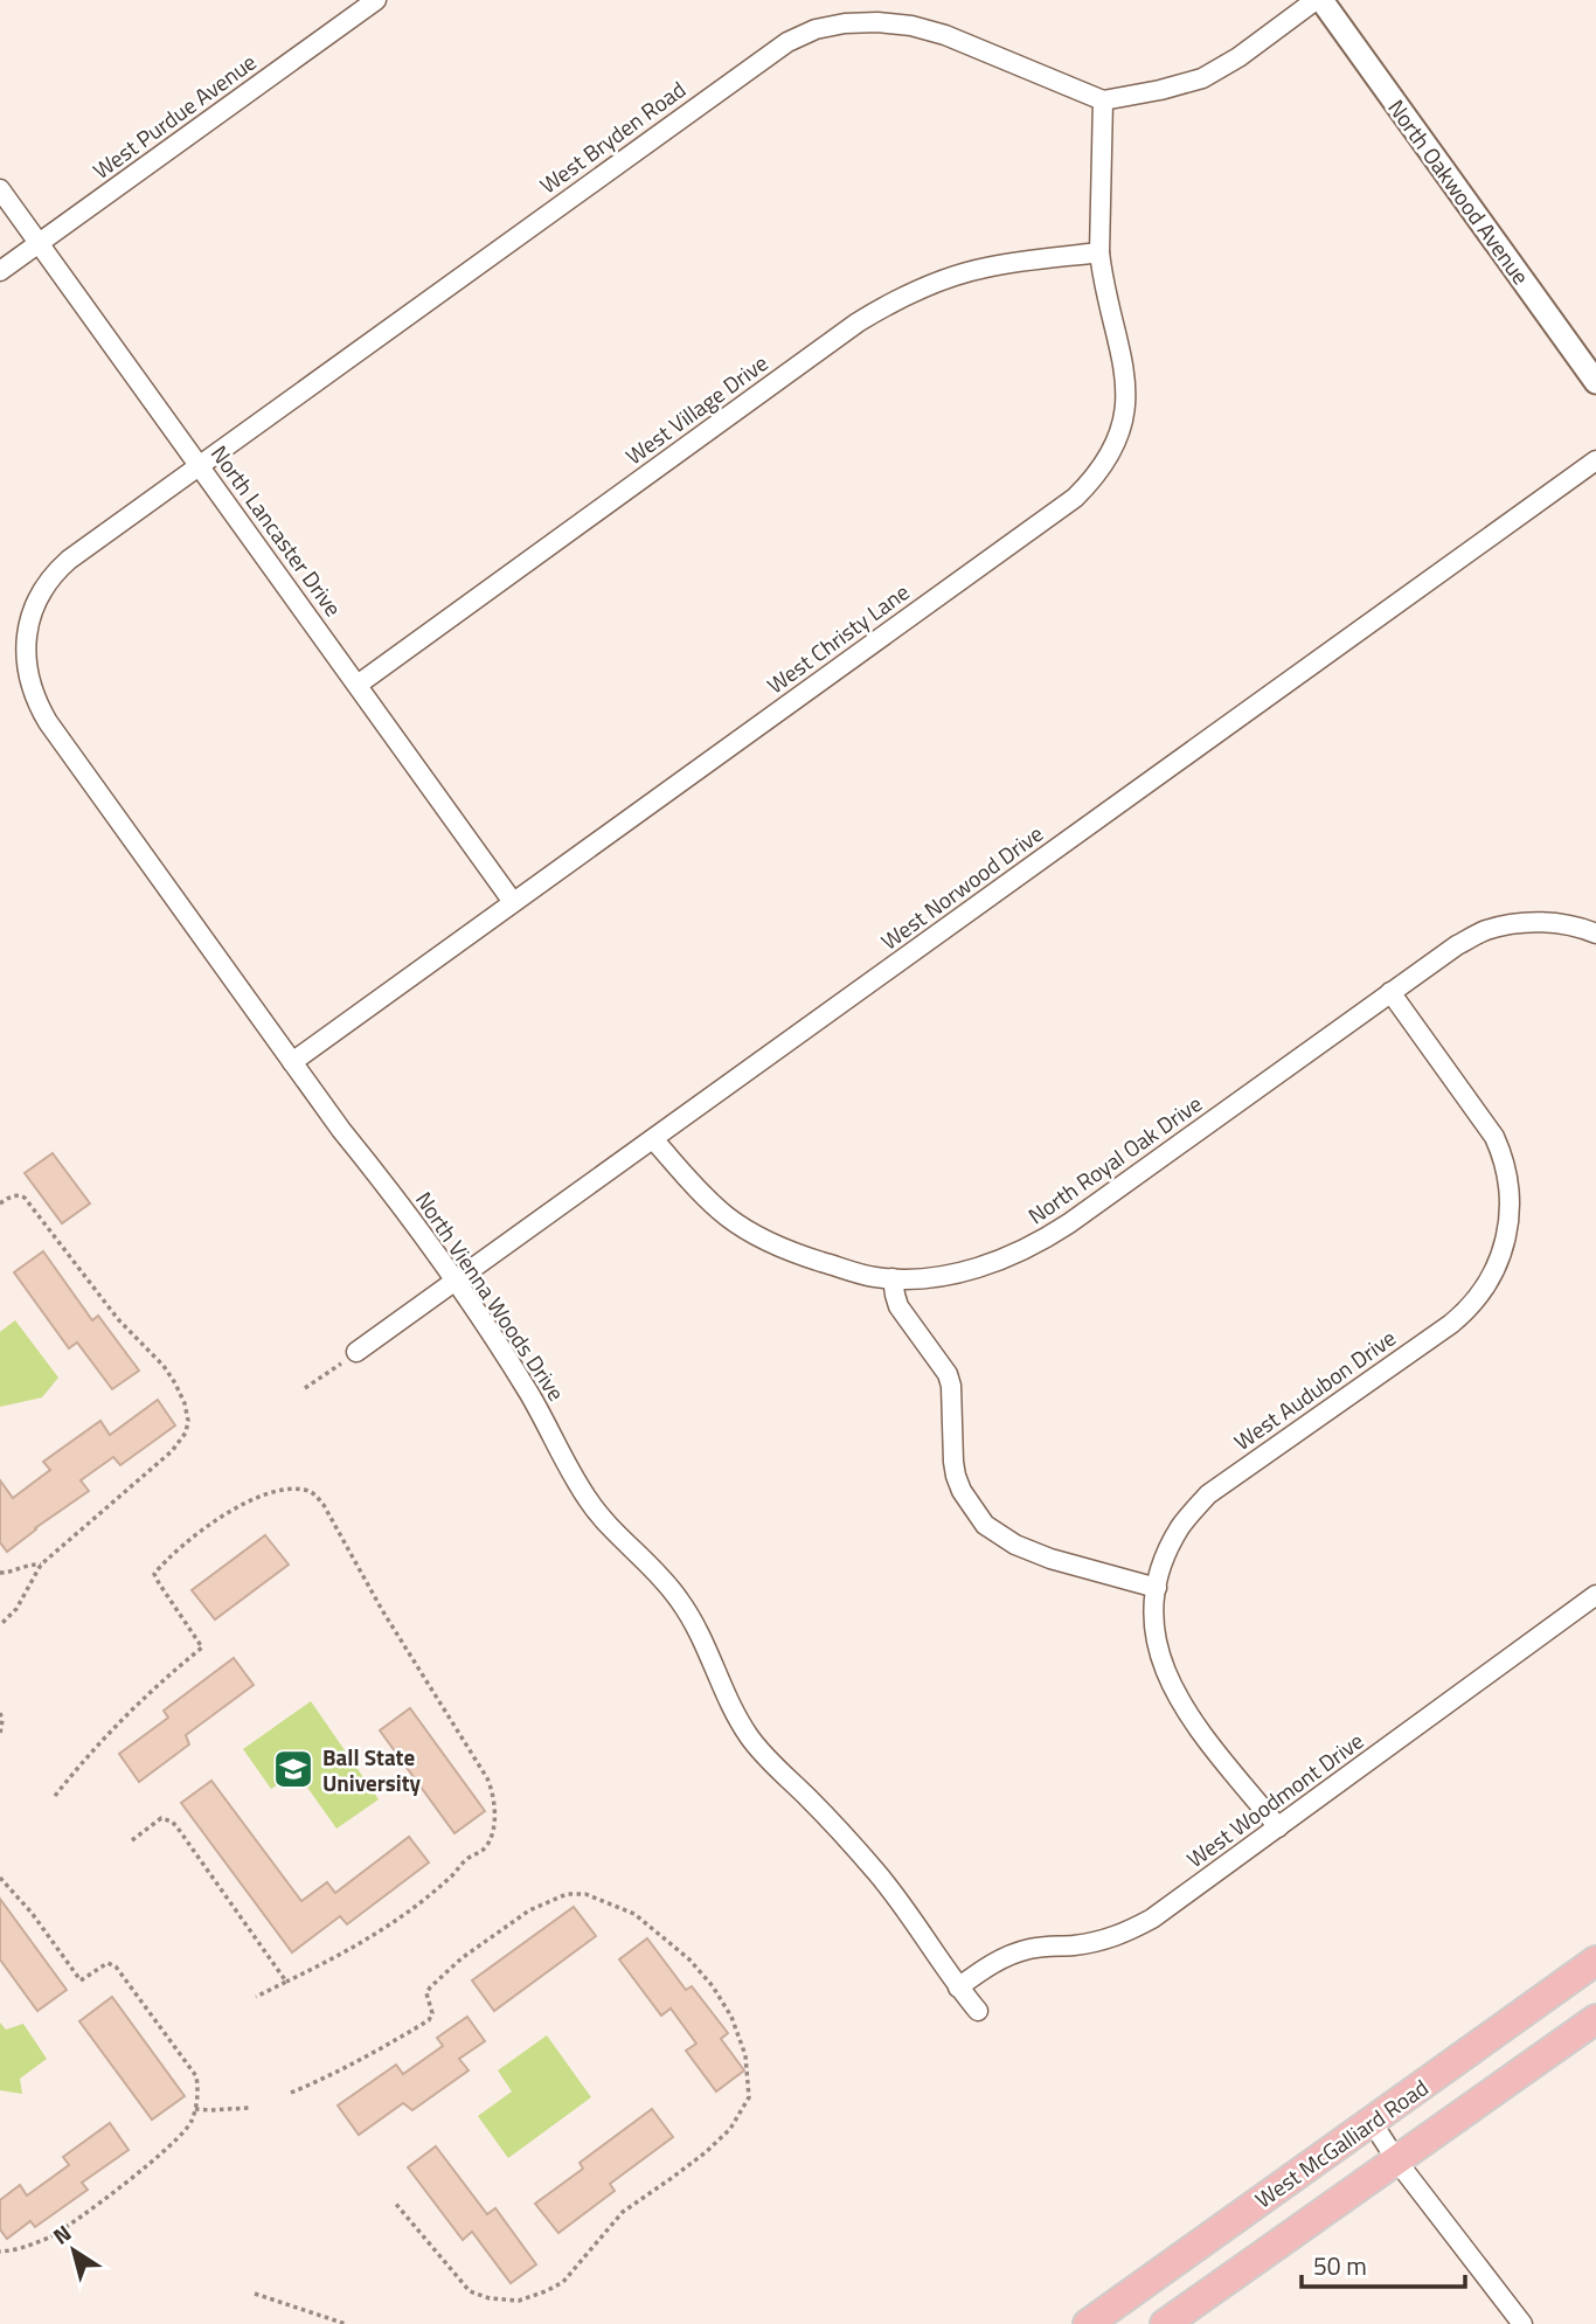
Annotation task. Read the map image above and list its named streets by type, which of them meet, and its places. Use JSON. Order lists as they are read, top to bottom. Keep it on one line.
{"streets":{"main road":["West McGalliard Road"],"street":["West Purdue Avenue","West Bryden Road","North Oakwood Avenue","West Village Drive","North Lancaster Drive","West Christy Lane","West Norwood Drive","North Royal Oak Drive","North Vienna Woods Drive","West Audubon Drive","West Woodmont Drive"]},"crossings":[["West Purdue Avenue","North Lancaster Drive"],["West Bryden Road","North Lancaster Drive"],["West Bryden Road","West Christy Lane"],["West Bryden Road","North Vienna Woods Drive"],["West Village Drive","North Lancaster Drive"],["West Village Drive","West Christy Lane"],["North Lancaster Drive","West Christy Lane"],["West Christy Lane","North Vienna Woods Drive"],["West Norwood Drive","North Royal Oak Drive"],["West Norwood Drive","North Vienna Woods Drive"],["North Royal Oak Drive","West Audubon Drive"],["North Vienna Woods Drive","West Woodmont Drive"],["West Audubon Drive","West Woodmont Drive"]],"places":{"school or university":["Ball State University"]},"scale_bar":"50 m","north":"top left"}
